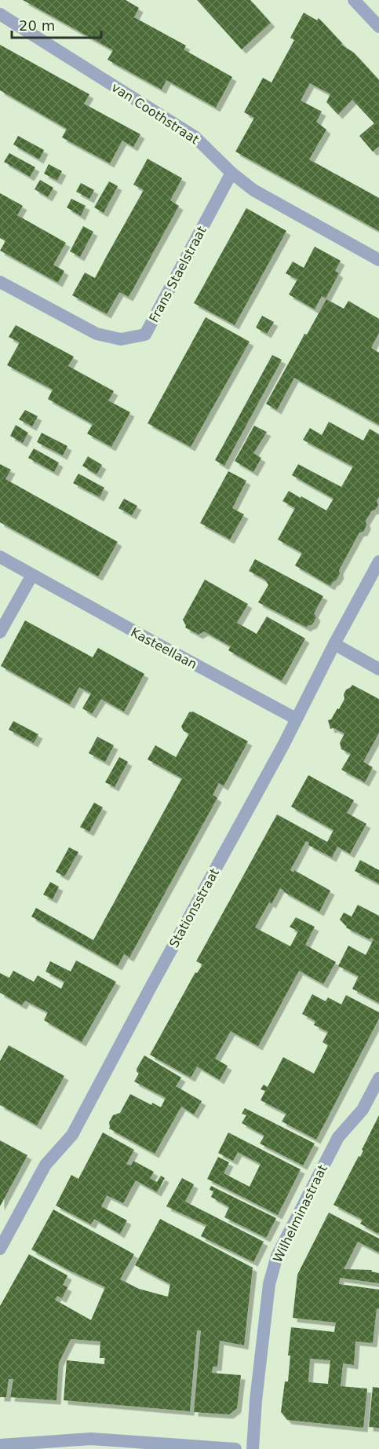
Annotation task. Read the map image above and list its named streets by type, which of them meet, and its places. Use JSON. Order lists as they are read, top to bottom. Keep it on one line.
{"streets":{"street":["van Coothstraat","Frans Staelstraat","Kasteellaan","Stationsstraat","Wilhelminastraat"]},"crossings":[["van Coothstraat","Frans Staelstraat"],["Kasteellaan","Stationsstraat"]],"scale_bar":"20 m"}
